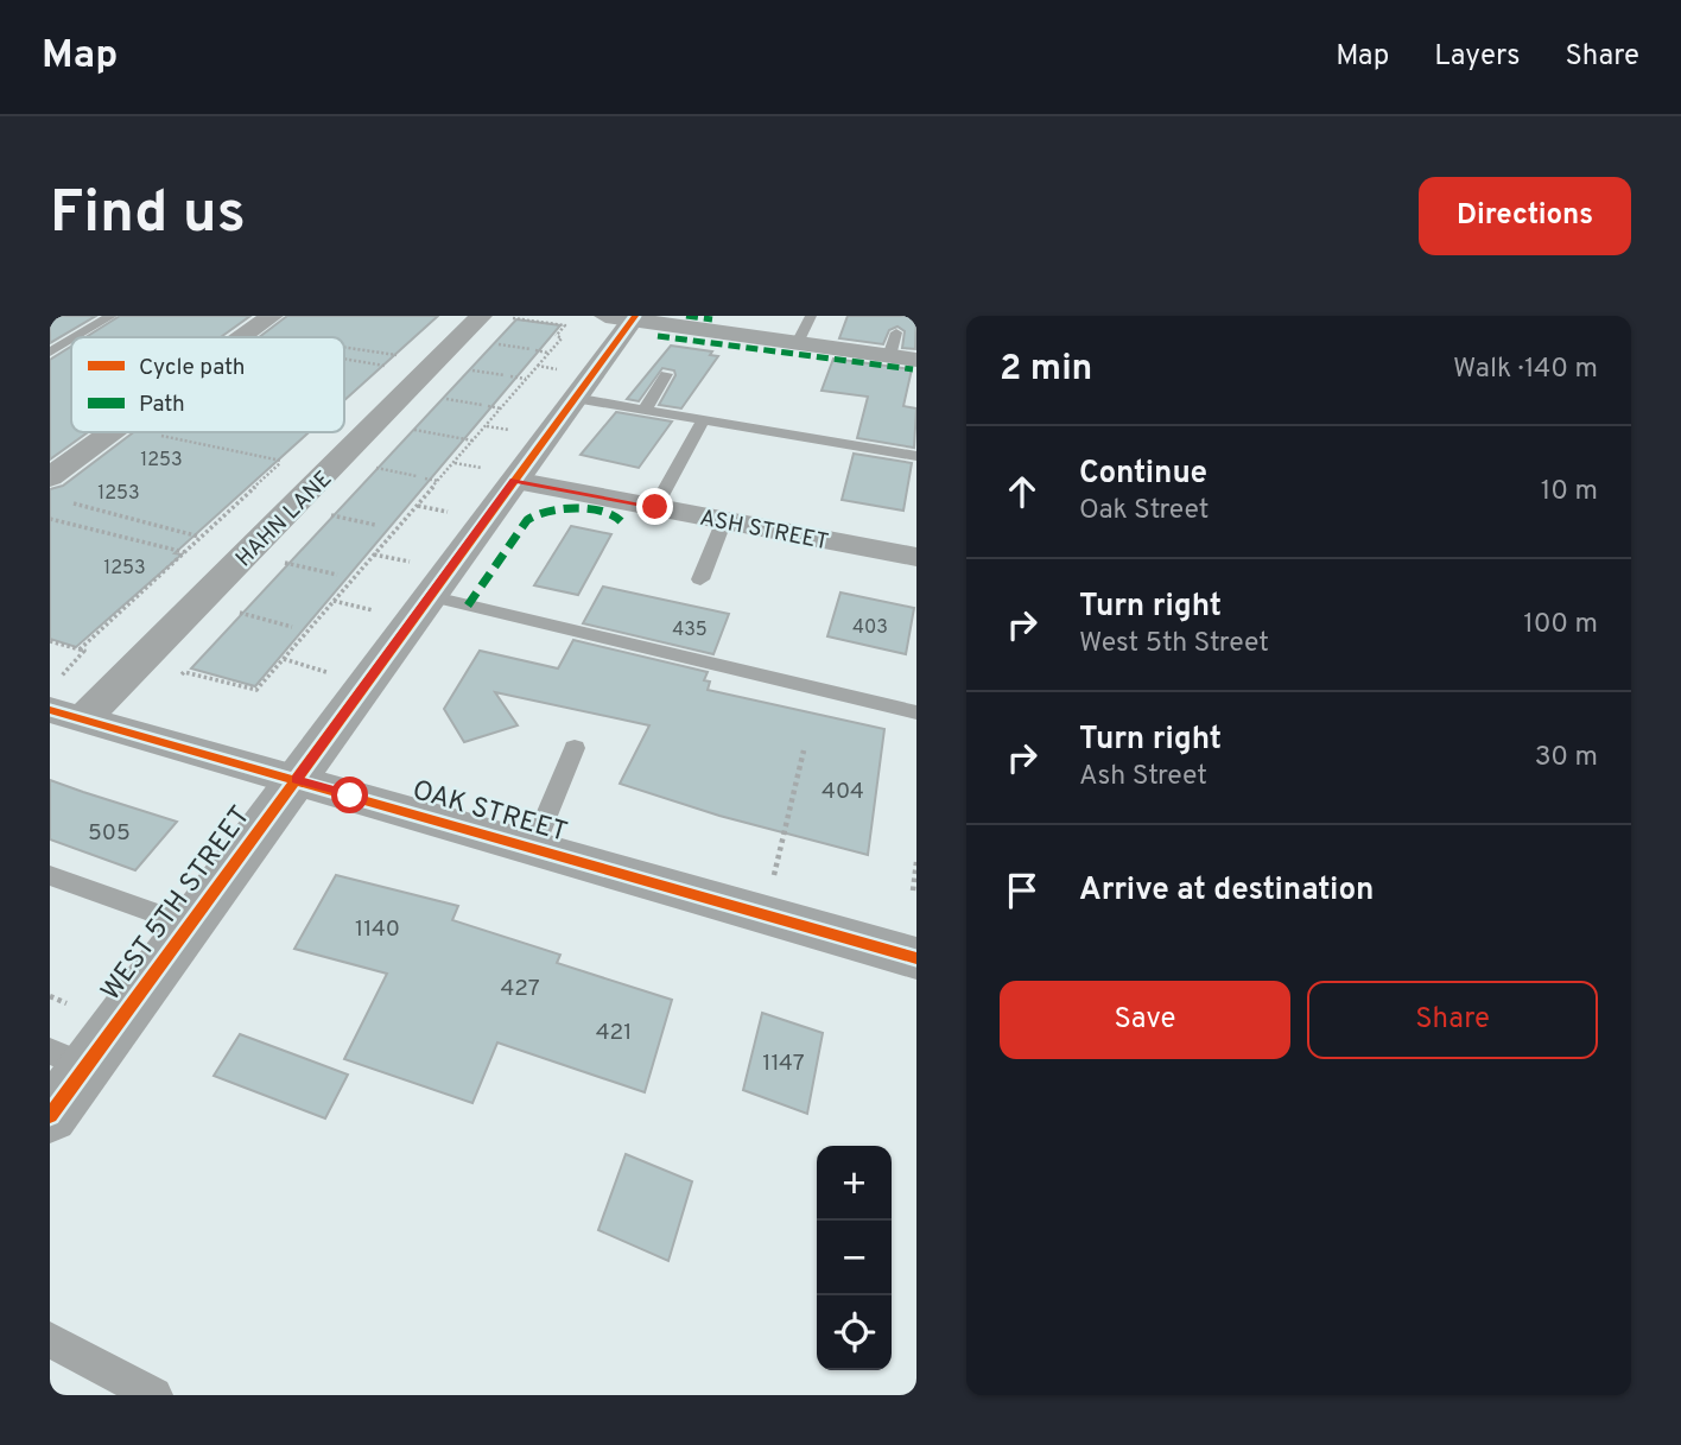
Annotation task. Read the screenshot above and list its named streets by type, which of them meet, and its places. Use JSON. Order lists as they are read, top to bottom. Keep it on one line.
{"streets":{"street":["HAHN LANE","ASH STREET","OAK STREET","WEST 5TH STREET"]},"crossings":[["HAHN LANE","OAK STREET"],["ASH STREET","WEST 5TH STREET"],["OAK STREET","WEST 5TH STREET"]],"house_numbers":["1253","1253","1253","403","435","404","505","1140","427","421","1147"],"legend":["Cycle path","Path"],"page":{"header":"Map","nav":["Map","Layers","Share"],"buttons":["Directions",["Save","Share"]],"title":"Find us","heading":["2 min","Walk · 140 m"],"list":[["Continue","Oak Street","10 m"],["Turn right","West 5th Street","100 m"],["Turn right","Ash Street","30 m"],"Arrive at destination"],"map_buttons":["+","−"]}}
